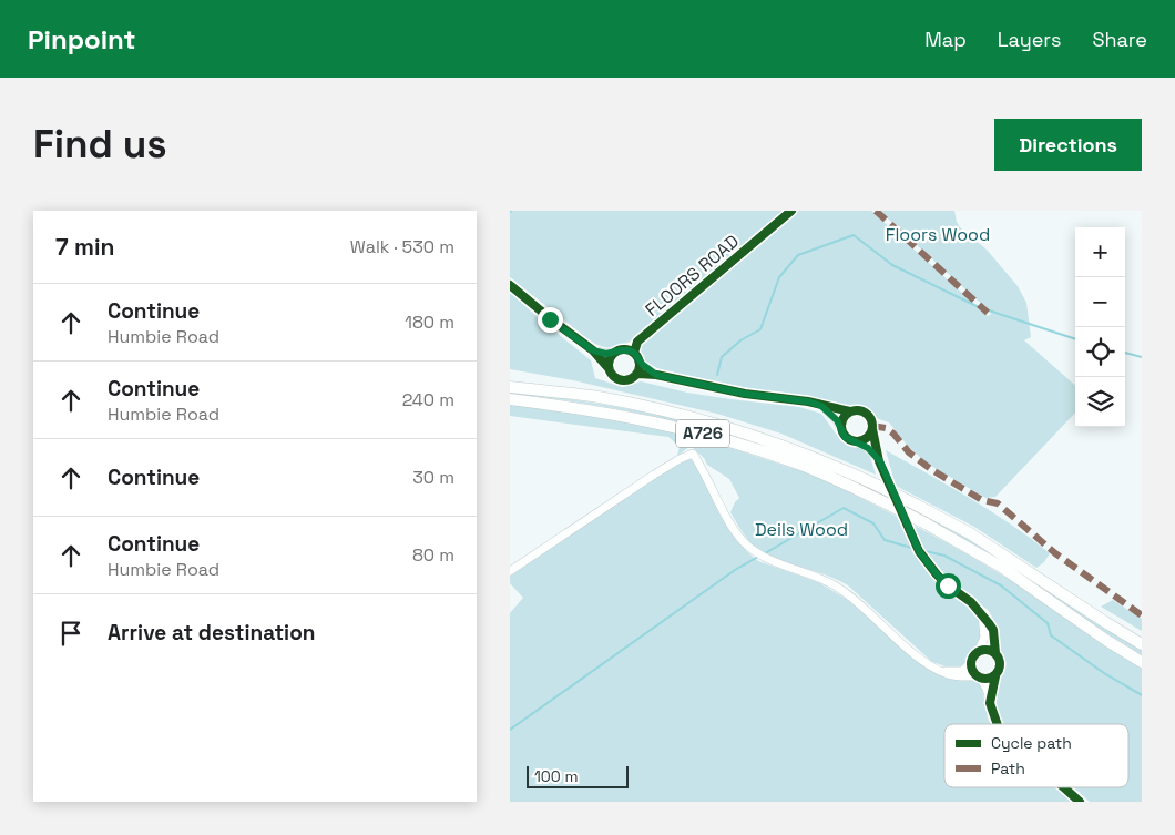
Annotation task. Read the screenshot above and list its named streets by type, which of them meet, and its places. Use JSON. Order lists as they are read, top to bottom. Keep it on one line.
{"streets":{"highway":["A726"],"street":["FLOORS ROAD"]},"parks":["Floors Wood","Deils Wood"],"legend":["Cycle path","Path"],"scale_bar":"100 m","page":{"header":"Pinpoint","nav":["Map","Layers","Share"],"buttons":"Directions","title":"Find us","heading":["7 min","Walk · 530 m"],"map_buttons":["+","−"],"list":[["Continue","Humbie Road","180 m"],["Continue","Humbie Road","240 m"],["Continue","30 m"],["Continue","Humbie Road","80 m"],"Arrive at destination"],"scale":"100 m"}}
